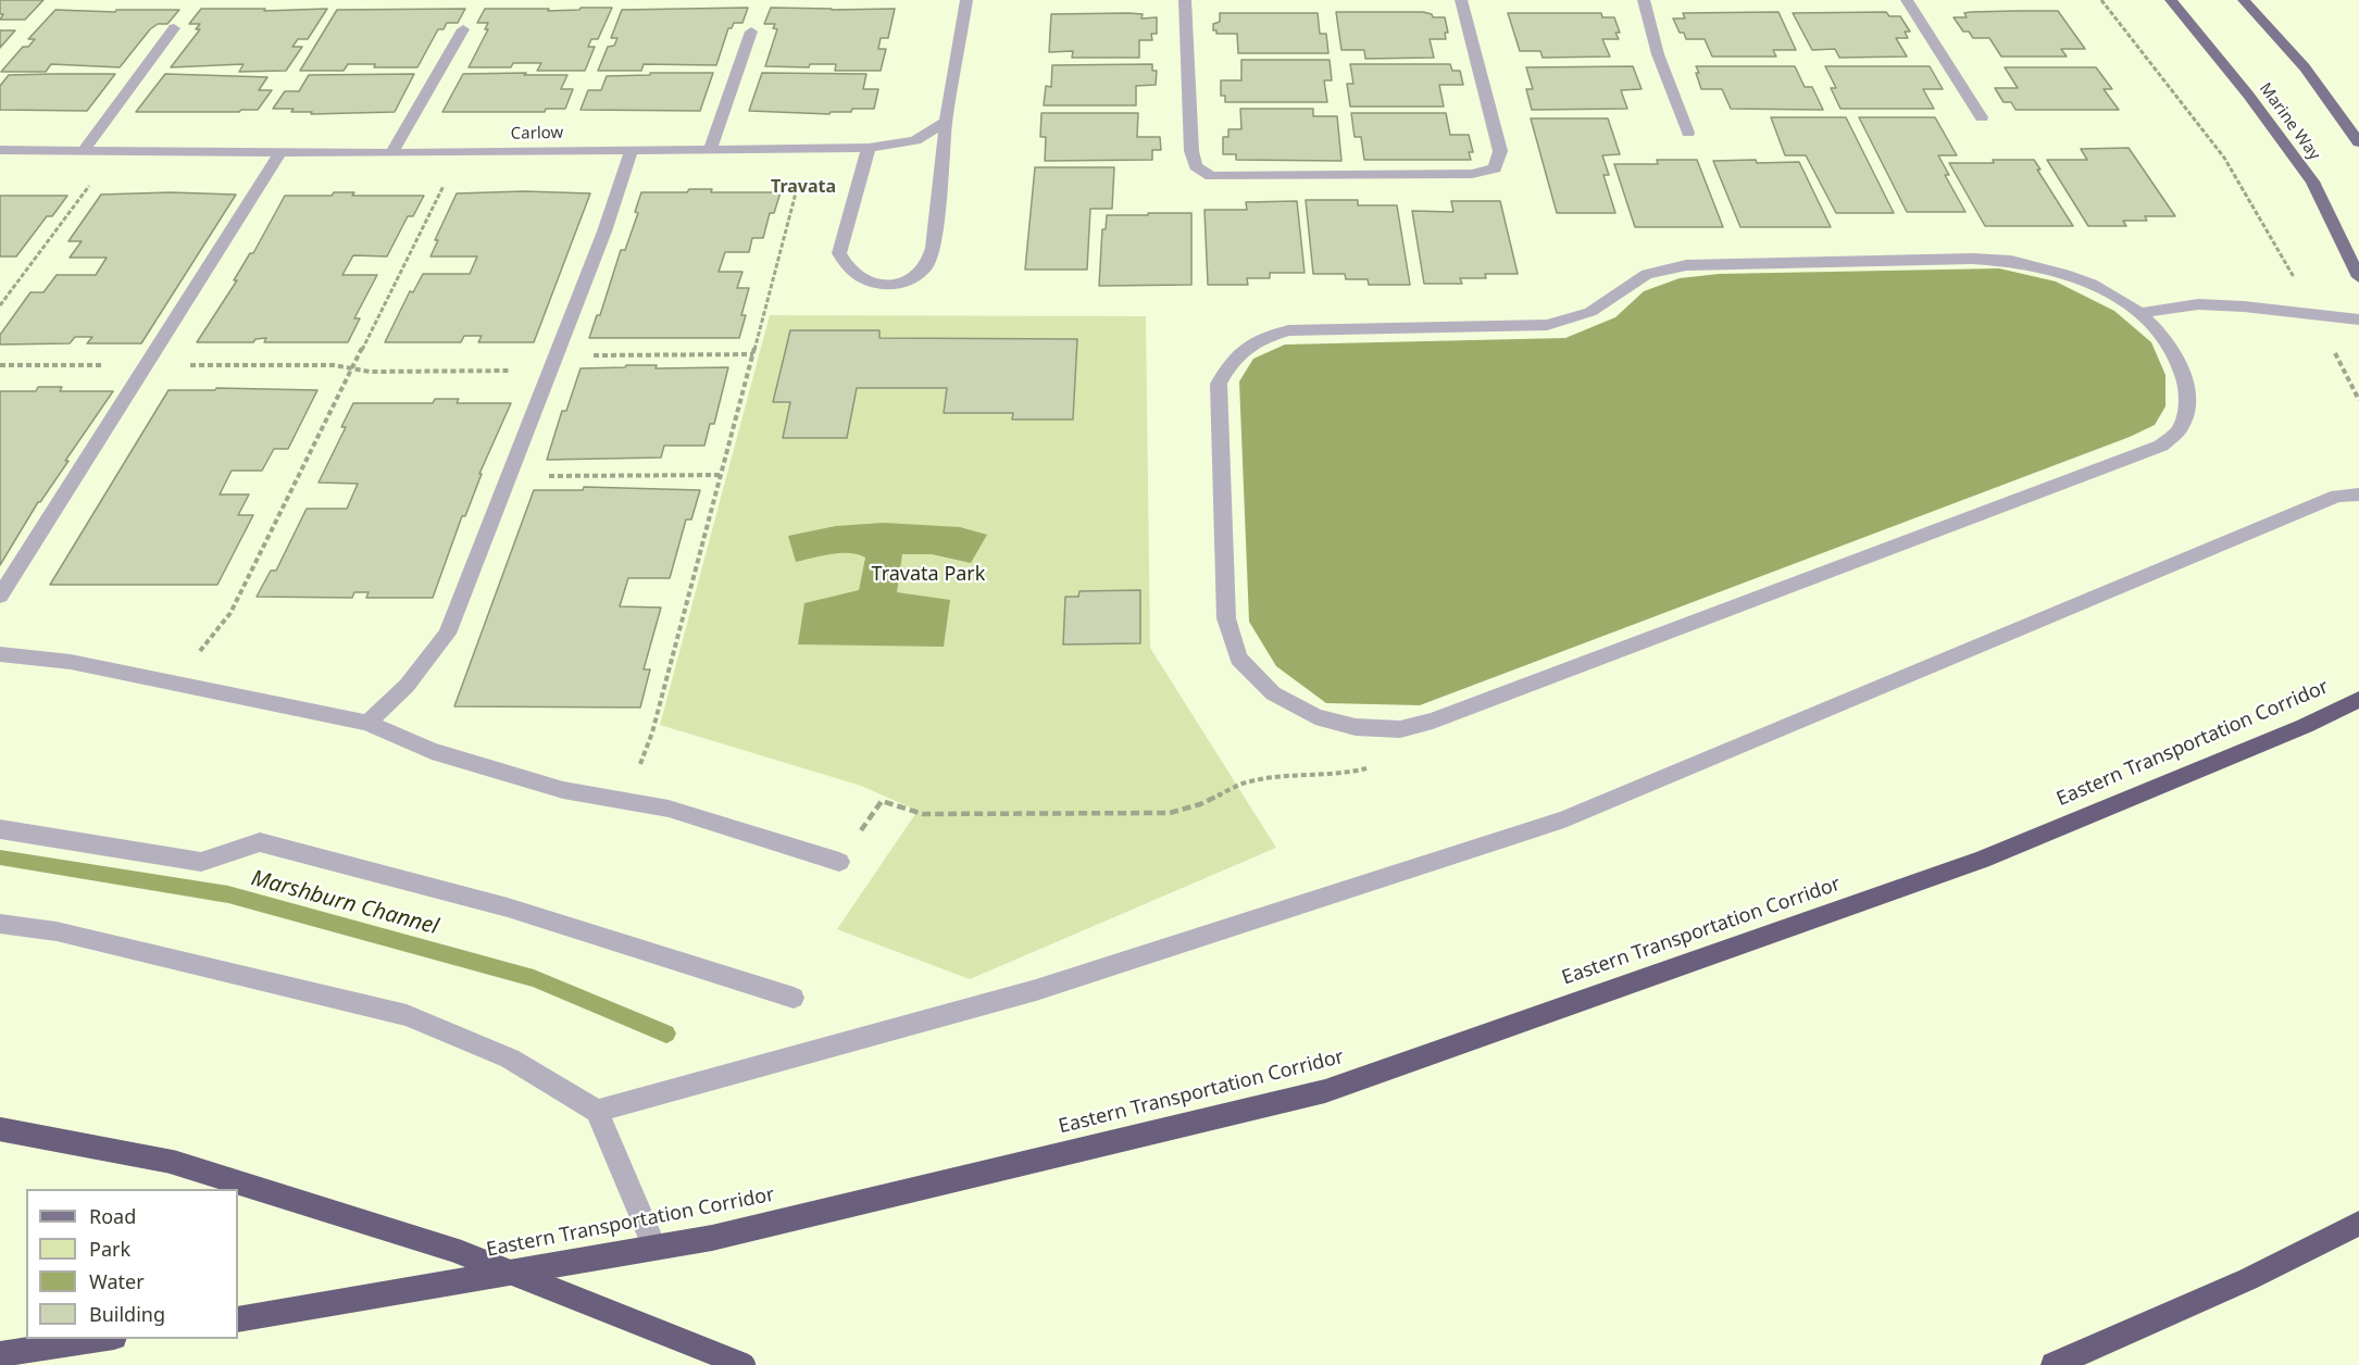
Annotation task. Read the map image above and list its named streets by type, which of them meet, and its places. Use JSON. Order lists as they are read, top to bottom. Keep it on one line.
{"streets":{"highway":["Eastern Transportation Corridor"],"main road":["Marine Way"],"street":["Carlow"]},"districts":["Travata"],"water":["Marshburn Channel"],"parks":["Travata Park"],"legend":["Road","Park","Water","Building"]}
